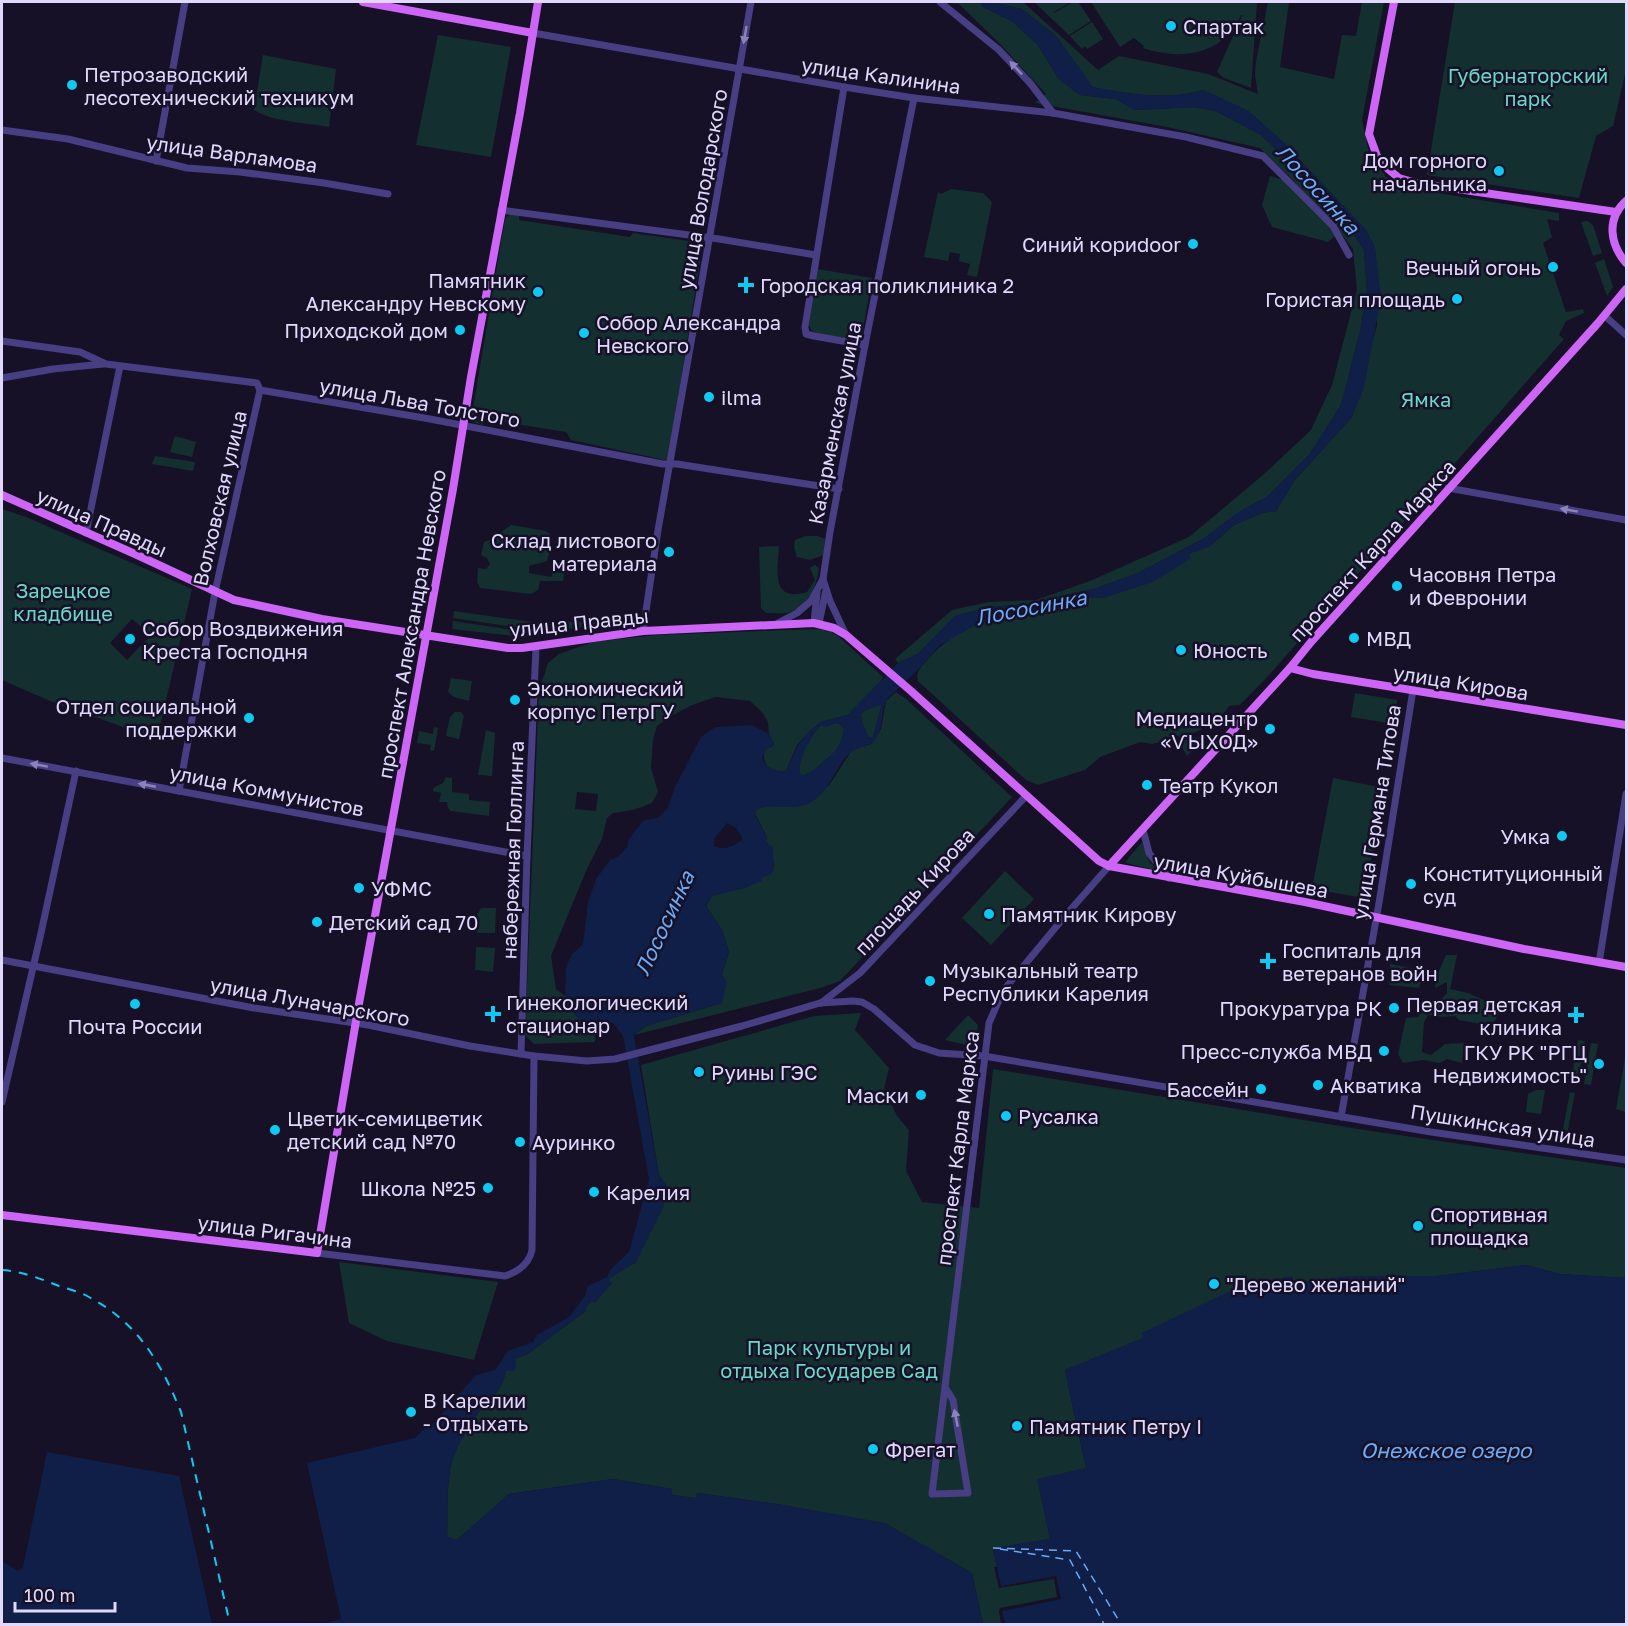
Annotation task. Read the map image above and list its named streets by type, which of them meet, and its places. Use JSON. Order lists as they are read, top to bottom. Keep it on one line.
{"streets":{"main road":["улица Калинина","улица Правды","проспект Карла Маркса","проспект Александра Невского","улица Кирова","улица Куйбышева","улица Ригачина"],"street":["улица Варламова","улица Володарского","улица Льва Толстого","Казарменская улица","Волховская улица","улица Коммунистов","улица Германа Титова","набережная Гюллинга","площадь Кирова","улица Луначарского","Пушкинская улица"]},"crossings":[["улица Калинина","улица Володарского"],["улица Калинина","Казарменская улица"],["улица Калинина","проспект Александра Невского"],["улица Володарского","улица Льва Толстого"],["улица Володарского","улица Правды"],["улица Льва Толстого","Казарменская улица"],["улица Льва Толстого","Волховская улица"],["улица Льва Толстого","проспект Александра Невского"],["Волховская улица","улица Правды"],["Волховская улица","улица Коммунистов"],["улица Правды","проспект Александра Невского"],["улица Правды","набережная Гюллинга"],["улица Правды","улица Куйбышева"],["проспект Карла Маркса","улица Кирова"],["проспект Карла Маркса","улица Куйбышева"],["проспект Карла Маркса","Пушкинская улица"],["проспект Александра Невского","улица Коммунистов"],["проспект Александра Невского","улица Луначарского"],["проспект Александра Невского","улица Ригачина"],["улица Кирова","улица Германа Титова"],["улица Коммунистов","набережная Гюллинга"],["улица Германа Титова","улица Куйбышева"],["улица Германа Титова","Пушкинская улица"],["набережная Гюллинга","улица Луначарского"],["улица Куйбышева","площадь Кирова"],["площадь Кирова","улица Луначарского"],["площадь Кирова","Пушкинская улица"],["улица Луначарского","Пушкинская улица"],["улица Луначарского","улица Ригачина"]],"water":["Лососинка","Онежское озеро"],"parks":["Губернаторский парк","Ямка","Зарецкое кладбище","Парк культуры и отдыха Государев Сад"],"places":{"other":["Спартак","Петрозаводский лесотехнический техникум","Дом горного начальника","Синий кориdoor","Вечный огонь","Памятник Александру Невскому","Гористая площадь","Приходской дом","Собор Александра Невского","ilma","Склад листового материала","Часовня Петра и Февронии","МВД","Собор Воздвижения Креста Господня","Юность","Экономический корпус ПетрГУ","Отдел социальной поддержки","Медиацентр «ѴЫХОД»","Театр Кукол","Умка","Конституционный суд","УФМС","Памятник Кирову","Детский сад 70","Музыкальный театр Республики Карелия","Почта России","Прокуратура РК","Пресс-служба МВД","ГКУ РК \"РГЦ Недвижимость\"","Руины ГЭС","Акватика","Бассейн","Маски","Русалка","Цветик-семицветик детский сад №70","Ауринко","Школа №25","Карелия","Спортивная площадка","\"Дерево желаний\"","В Карелии - Отдыхать","Памятник Петру I","Фрегат"],"health":["Городская поликлиника 2","Госпиталь для ветеранов войн","Гинекологический стационар","Первая детская клиника"]},"scale_bar":"100 m"}
